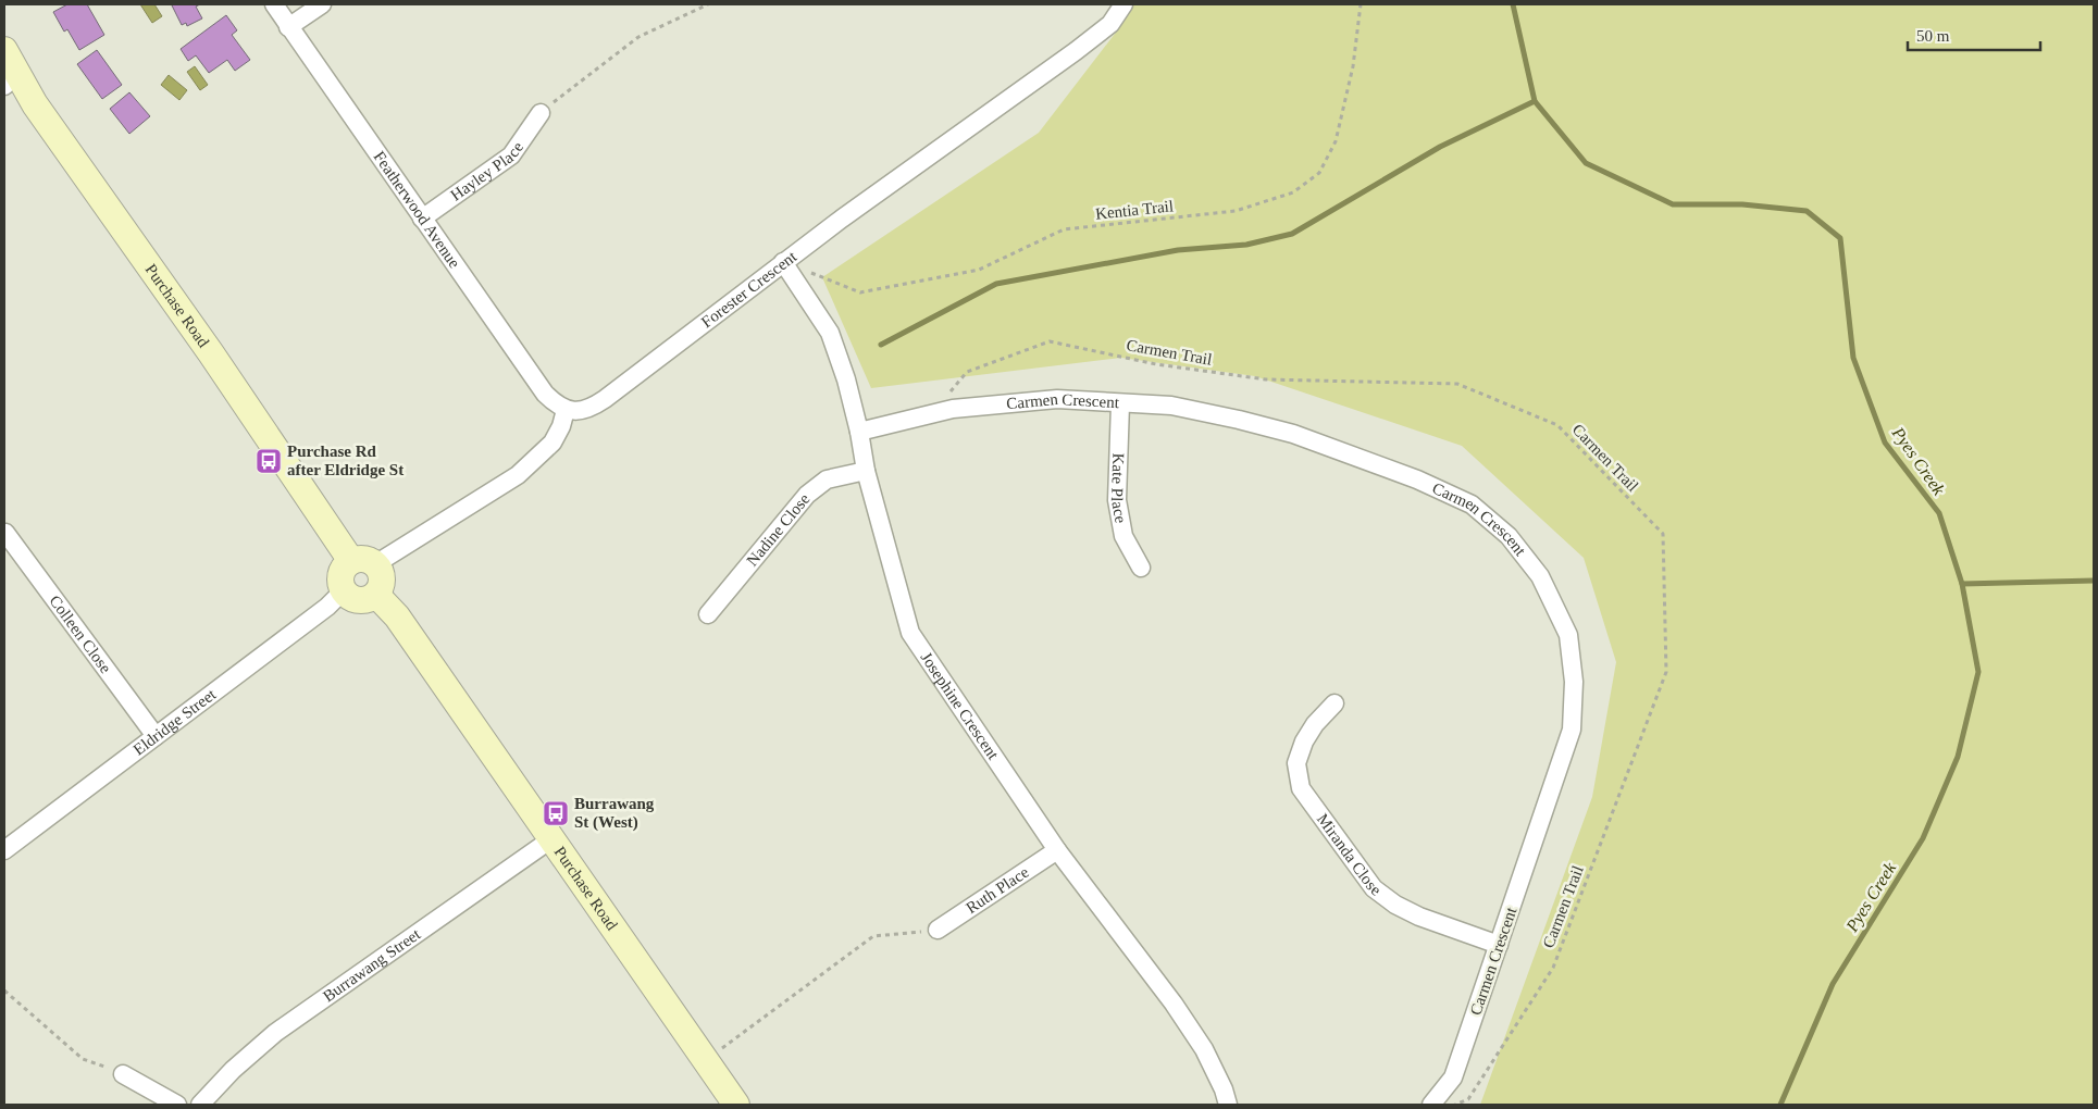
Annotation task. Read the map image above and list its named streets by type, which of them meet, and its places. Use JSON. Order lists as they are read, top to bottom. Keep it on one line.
{"streets":{"main road":["Purchase Road"],"street":["Hayley Place","Featherwood Avenue","Forester Crescent","Carmen Crescent","Kate Place","Nadine Close","Colleen Close","Josephine Crescent","Eldridge Street","Miranda Close","Ruth Place","Burrawang Street"],"path":["Kentia Trail","Carmen Trail"]},"crossings":[["Hayley Place","Featherwood Avenue"],["Featherwood Avenue","Forester Crescent"],["Kentia Trail","Forester Crescent"],["Kentia Trail","Josephine Crescent"],["Forester Crescent","Josephine Crescent"],["Purchase Road","Eldridge Street"],["Purchase Road","Burrawang Street"],["Carmen Trail","Carmen Crescent"],["Carmen Crescent","Kate Place"],["Carmen Crescent","Josephine Crescent"],["Carmen Crescent","Miranda Close"],["Nadine Close","Josephine Crescent"],["Colleen Close","Eldridge Street"],["Josephine Crescent","Ruth Place"]],"water":["Pyes Creek"],"places":{"bus stop":["Purchase Rd after Eldridge St","Burrawang St (West)"]},"scale_bar":"50 m"}
